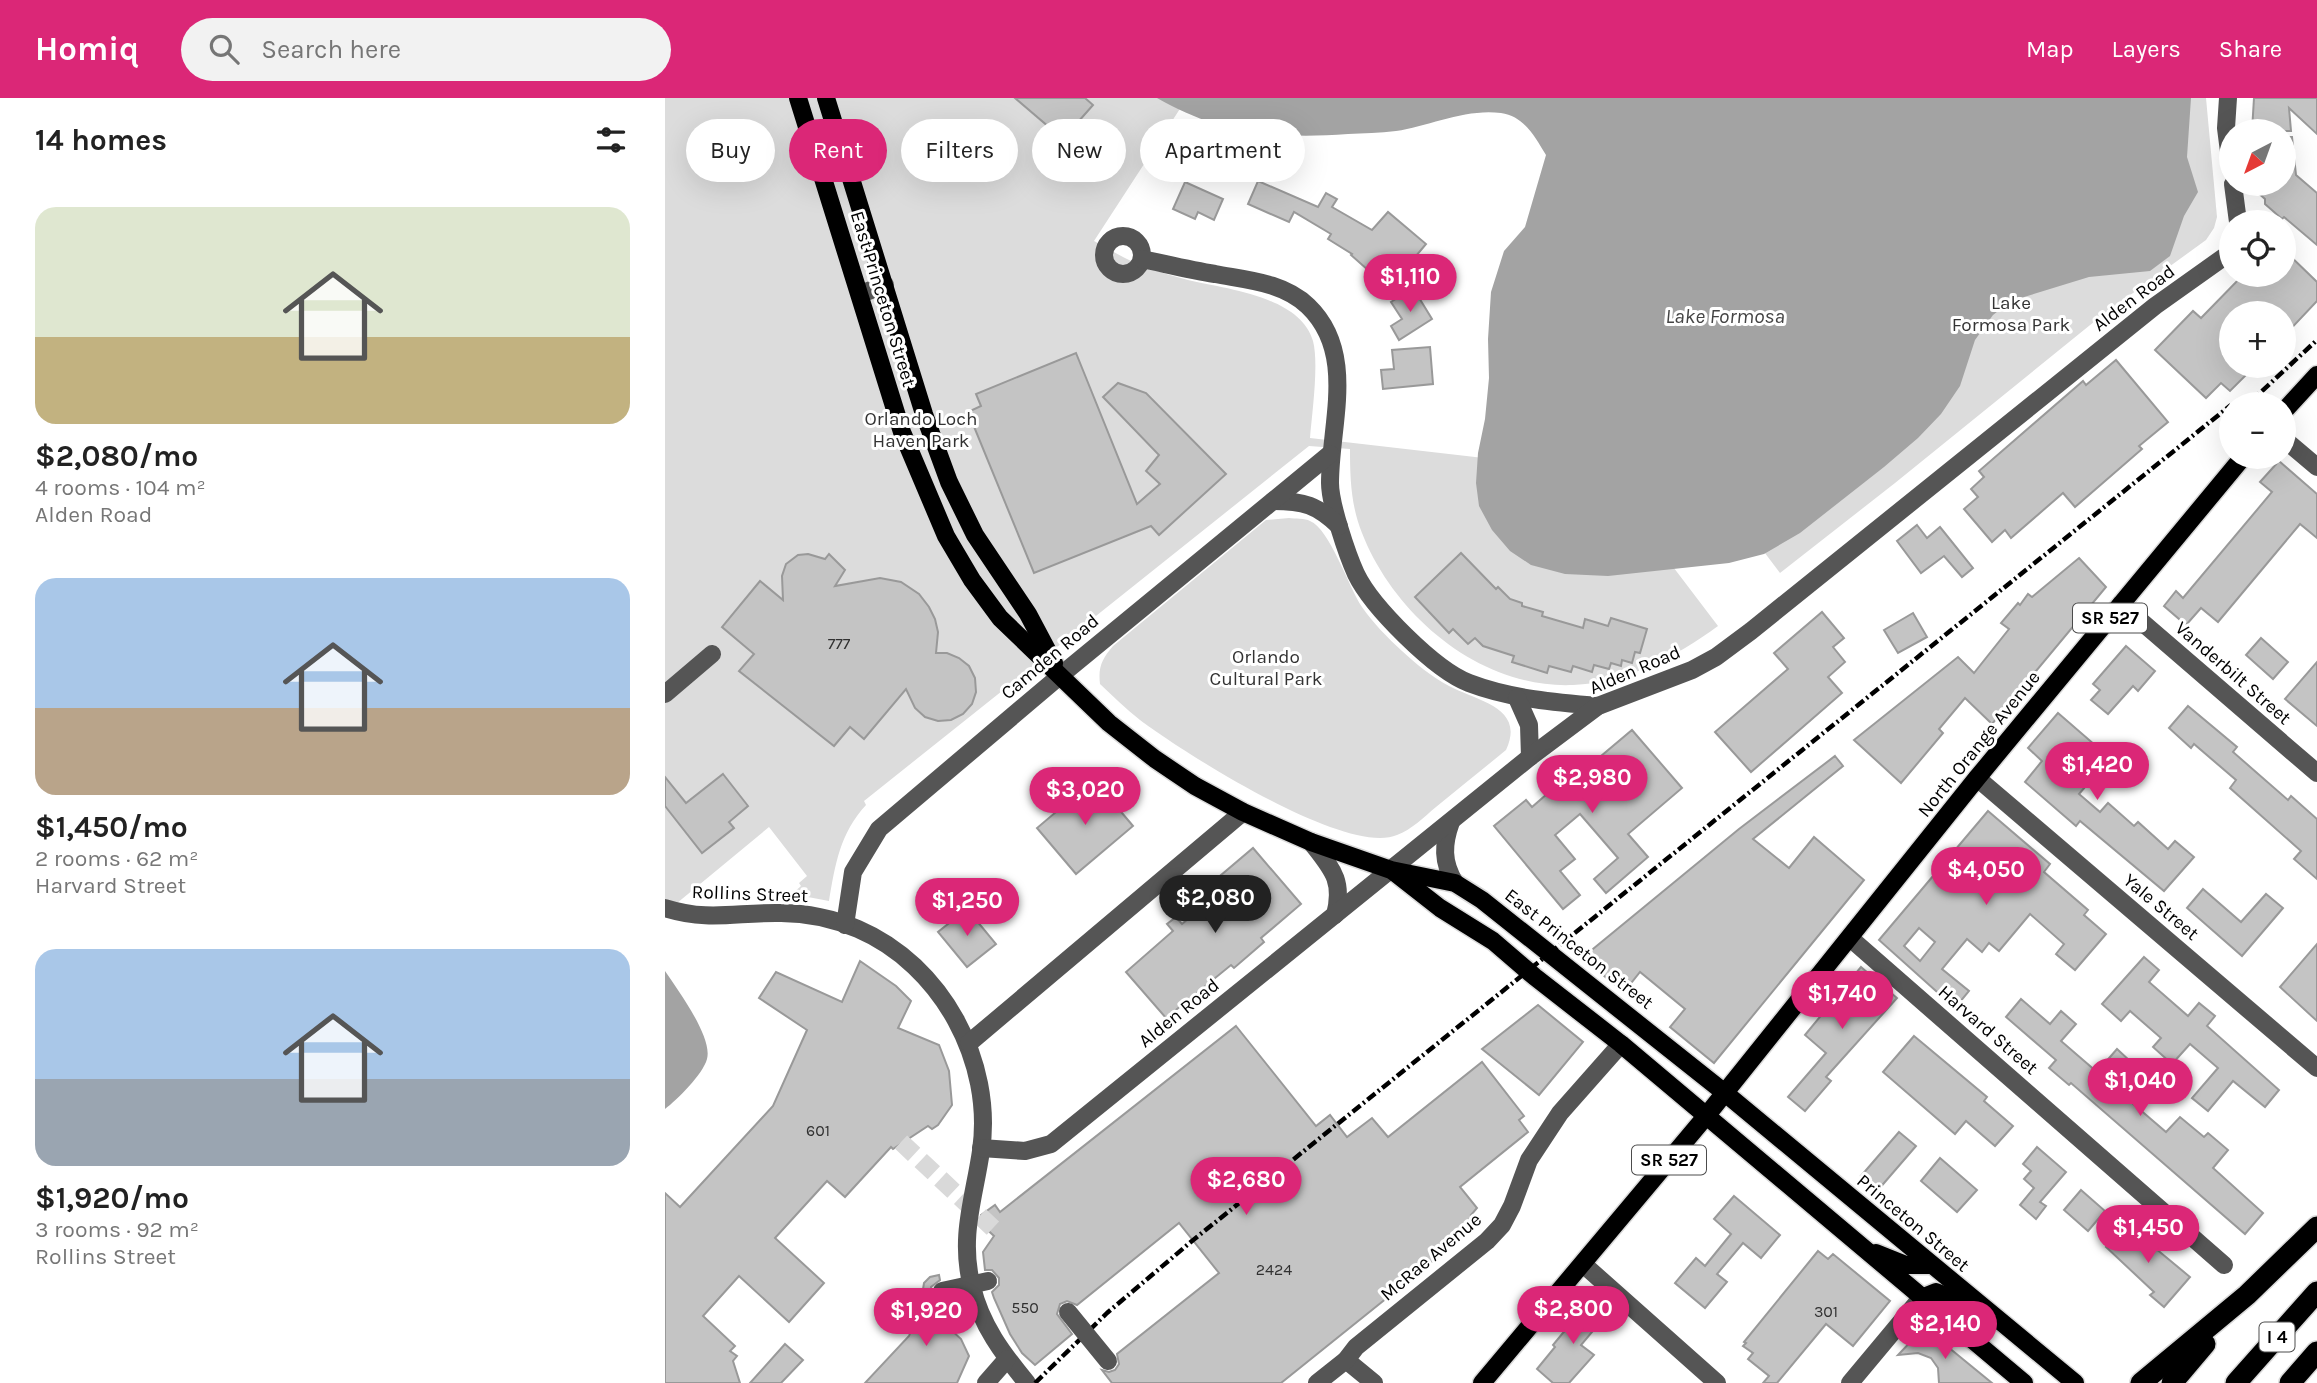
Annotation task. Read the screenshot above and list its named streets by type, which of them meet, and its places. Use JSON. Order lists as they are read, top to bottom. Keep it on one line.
{"streets":{"highway":["I 4"],"main road":["East Princeton Street","SR 527","North Orange Avenue","Princeton Street"],"street":["Alden Road","Camden Road","Vanderbilt Street","Rollins Street","Yale Street","Harvard Street","McRae Avenue"]},"crossings":[["Alden Road","East Princeton Street"],["Alden Road","Rollins Street"],["East Princeton Street","Camden Road"],["East Princeton Street","North Orange Avenue"],["East Princeton Street","Princeton Street"],["East Princeton Street","McRae Avenue"],["Camden Road","Rollins Street"],["Vanderbilt Street","North Orange Avenue"],["North Orange Avenue","Yale Street"],["North Orange Avenue","Harvard Street"],["North Orange Avenue","Princeton Street"]],"water":["Lake Formosa"],"parks":["Lake Formosa Park","Orlando Loch Haven Park","Orlando Cultural Park"],"house_numbers":["777","601","2424","550","301"],"north":"bottom left","page":{"header":"Homiq","search":"Search here","nav":["Map","Layers","Share"],"heading":"14 homes","map_buttons":["+","−"],"chip":["Buy","Rent","Filters","New","Apartment"],"list":[{"name":"$2,080/mo","note":"4 rooms · 104 m² · Alden Road"},{"name":"$1,450/mo","note":"2 rooms · 62 m² · Harvard Street"},{"name":"$1,920/mo","note":"3 rooms · 92 m² · Rollins Street"}],"price":["$1,110","$1,420","$2,980","$3,020","$4,050","$2,080","$1,250","$1,740","$1,040","$2,680","$1,450","$2,800","$1,920","$2,140"]}}
